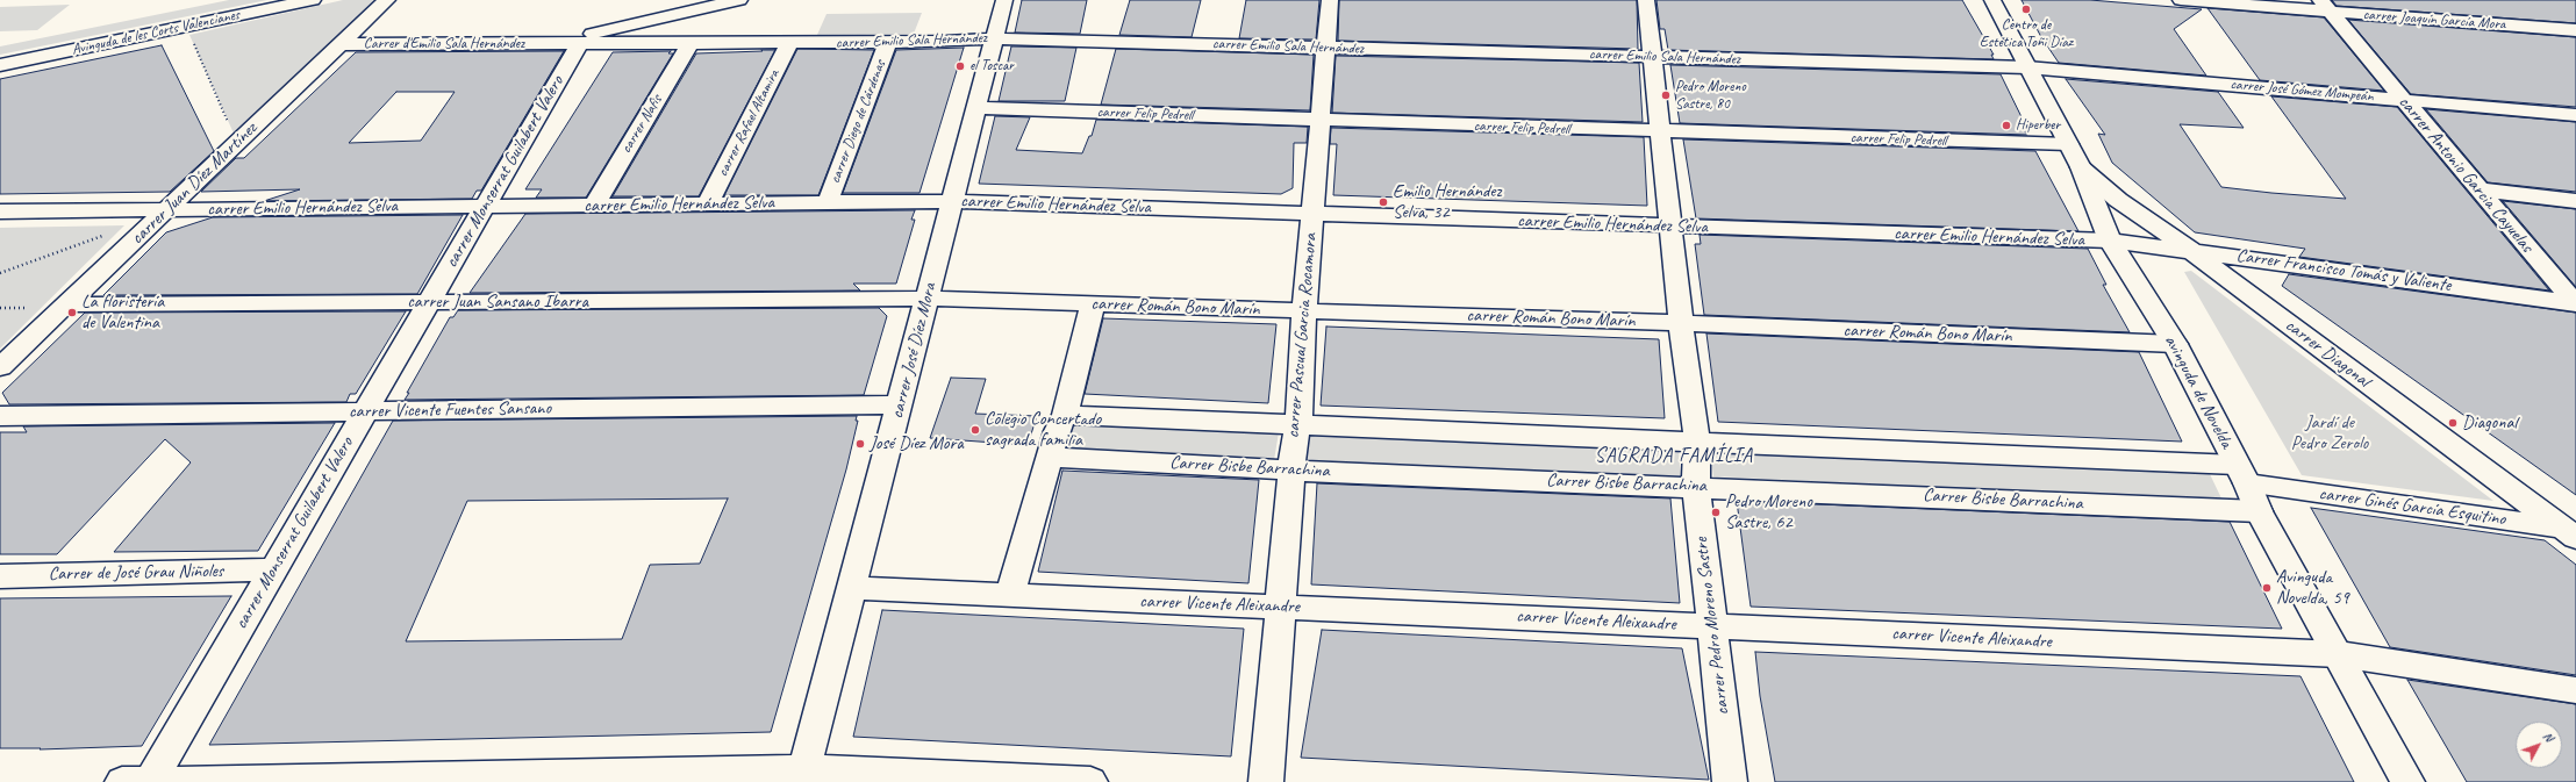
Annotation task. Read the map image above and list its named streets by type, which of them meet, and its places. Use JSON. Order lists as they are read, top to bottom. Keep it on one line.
{"streets":{"street":["carrer Joaquín García Mora","Avinguda de les Corts Valencianes","carrer Emilio Sala Hernández","Carrer d'Emilio Sala Hernández","carrer José Gómez Mompeán","carrer Felip Pedrell","carrer Diego de Cárdenas","carrer Rafael Altamira","carrer Nafis","carrer Monserrat Guilabert Valero","carrer Antonio Garcia Cayuelas","carrer Juan Díez Martínez","carrer Emilio Hernández Selva","Carrer Francisco Tomás y Valiente","carrer Juan Sansano Ibarra","carrer Román Bono Marín","carrer Pascual Garcia Rocamora","carrer José Díez Mora","carrer Diagonal","avinguda de Novelda","carrer Vicente Fuentes Sansano","Carrer Bisbe Barrachina","carrer Ginés García Esquitino","Carrer de José Grau Niñoles","carrer Vicente Aleixandre","carrer Pedro Moreno Sastre"]},"crossings":[["carrer Joaquín García Mora","carrer Antonio Garcia Cayuelas"],["carrer Emilio Sala Hernández","Carrer d'Emilio Sala Hernández"],["carrer Emilio Sala Hernández","carrer José Gómez Mompeán"],["carrer Emilio Sala Hernández","carrer Diego de Cárdenas"],["carrer Emilio Sala Hernández","carrer Rafael Altamira"],["carrer Emilio Sala Hernández","carrer Nafis"],["carrer Emilio Sala Hernández","carrer Monserrat Guilabert Valero"],["carrer Emilio Sala Hernández","carrer Pascual Garcia Rocamora"],["carrer Emilio Sala Hernández","carrer José Díez Mora"],["carrer Emilio Sala Hernández","avinguda de Novelda"],["carrer Emilio Sala Hernández","carrer Pedro Moreno Sastre"],["Carrer d'Emilio Sala Hernández","carrer Juan Díez Martínez"],["carrer José Gómez Mompeán","carrer Antonio Garcia Cayuelas"],["carrer José Gómez Mompeán","avinguda de Novelda"],["carrer Felip Pedrell","carrer Pascual Garcia Rocamora"],["carrer Felip Pedrell","carrer José Díez Mora"],["carrer Felip Pedrell","avinguda de Novelda"],["carrer Felip Pedrell","carrer Pedro Moreno Sastre"],["carrer Diego de Cárdenas","carrer Emilio Hernández Selva"],["carrer Rafael Altamira","carrer Emilio Hernández Selva"],["carrer Nafis","carrer Emilio Hernández Selva"],["carrer Monserrat Guilabert Valero","carrer Emilio Hernández Selva"],["carrer Monserrat Guilabert Valero","carrer Juan Sansano Ibarra"],["carrer Monserrat Guilabert Valero","carrer Vicente Fuentes Sansano"],["carrer Monserrat Guilabert Valero","Carrer de José Grau Niñoles"],["carrer Antonio Garcia Cayuelas","Carrer Francisco Tomás y Valiente"],["carrer Juan Díez Martínez","carrer Emilio Hernández Selva"],["carrer Juan Díez Martínez","carrer Juan Sansano Ibarra"],["carrer Emilio Hernández Selva","Carrer Francisco Tomás y Valiente"],["carrer Emilio Hernández Selva","carrer Pascual Garcia Rocamora"],["carrer Emilio Hernández Selva","carrer José Díez Mora"],["carrer Emilio Hernández Selva","avinguda de Novelda"],["carrer Emilio Hernández Selva","carrer Pedro Moreno Sastre"],["Carrer Francisco Tomás y Valiente","carrer Diagonal"],["Carrer Francisco Tomás y Valiente","avinguda de Novelda"],["carrer Juan Sansano Ibarra","carrer Román Bono Marín"],["carrer Juan Sansano Ibarra","carrer José Díez Mora"],["carrer Román Bono Marín","carrer Pascual Garcia Rocamora"],["carrer Román Bono Marín","carrer José Díez Mora"],["carrer Román Bono Marín","avinguda de Novelda"],["carrer Román Bono Marín","carrer Pedro Moreno Sastre"],["carrer Pascual Garcia Rocamora","Carrer Bisbe Barrachina"],["carrer Pascual Garcia Rocamora","carrer Vicente Aleixandre"],["carrer José Díez Mora","carrer Vicente Fuentes Sansano"],["carrer José Díez Mora","carrer Vicente Aleixandre"],["carrer Diagonal","avinguda de Novelda"],["carrer Diagonal","carrer Ginés García Esquitino"],["avinguda de Novelda","Carrer Bisbe Barrachina"],["avinguda de Novelda","carrer Ginés García Esquitino"],["avinguda de Novelda","carrer Vicente Aleixandre"],["Carrer Bisbe Barrachina","carrer Ginés García Esquitino"],["Carrer Bisbe Barrachina","carrer Pedro Moreno Sastre"],["carrer Vicente Aleixandre","carrer Pedro Moreno Sastre"]],"districts":["SAGRADA FAMÍLIA"],"parks":["Jardí de Pedro Zerolo"],"places":["Centro de Estética Toñi Díaz","el Toscar","Pedro Moreno Sastre, 80","Hiperber","Emilio Hernández Selva, 32","La floristería de Valentina","Diagonal","Colegio Concertado sagrada familia","José Díez Mora","Pedro Moreno Sastre, 62","Avinguda Novelda, 59"],"north":"top right"}
